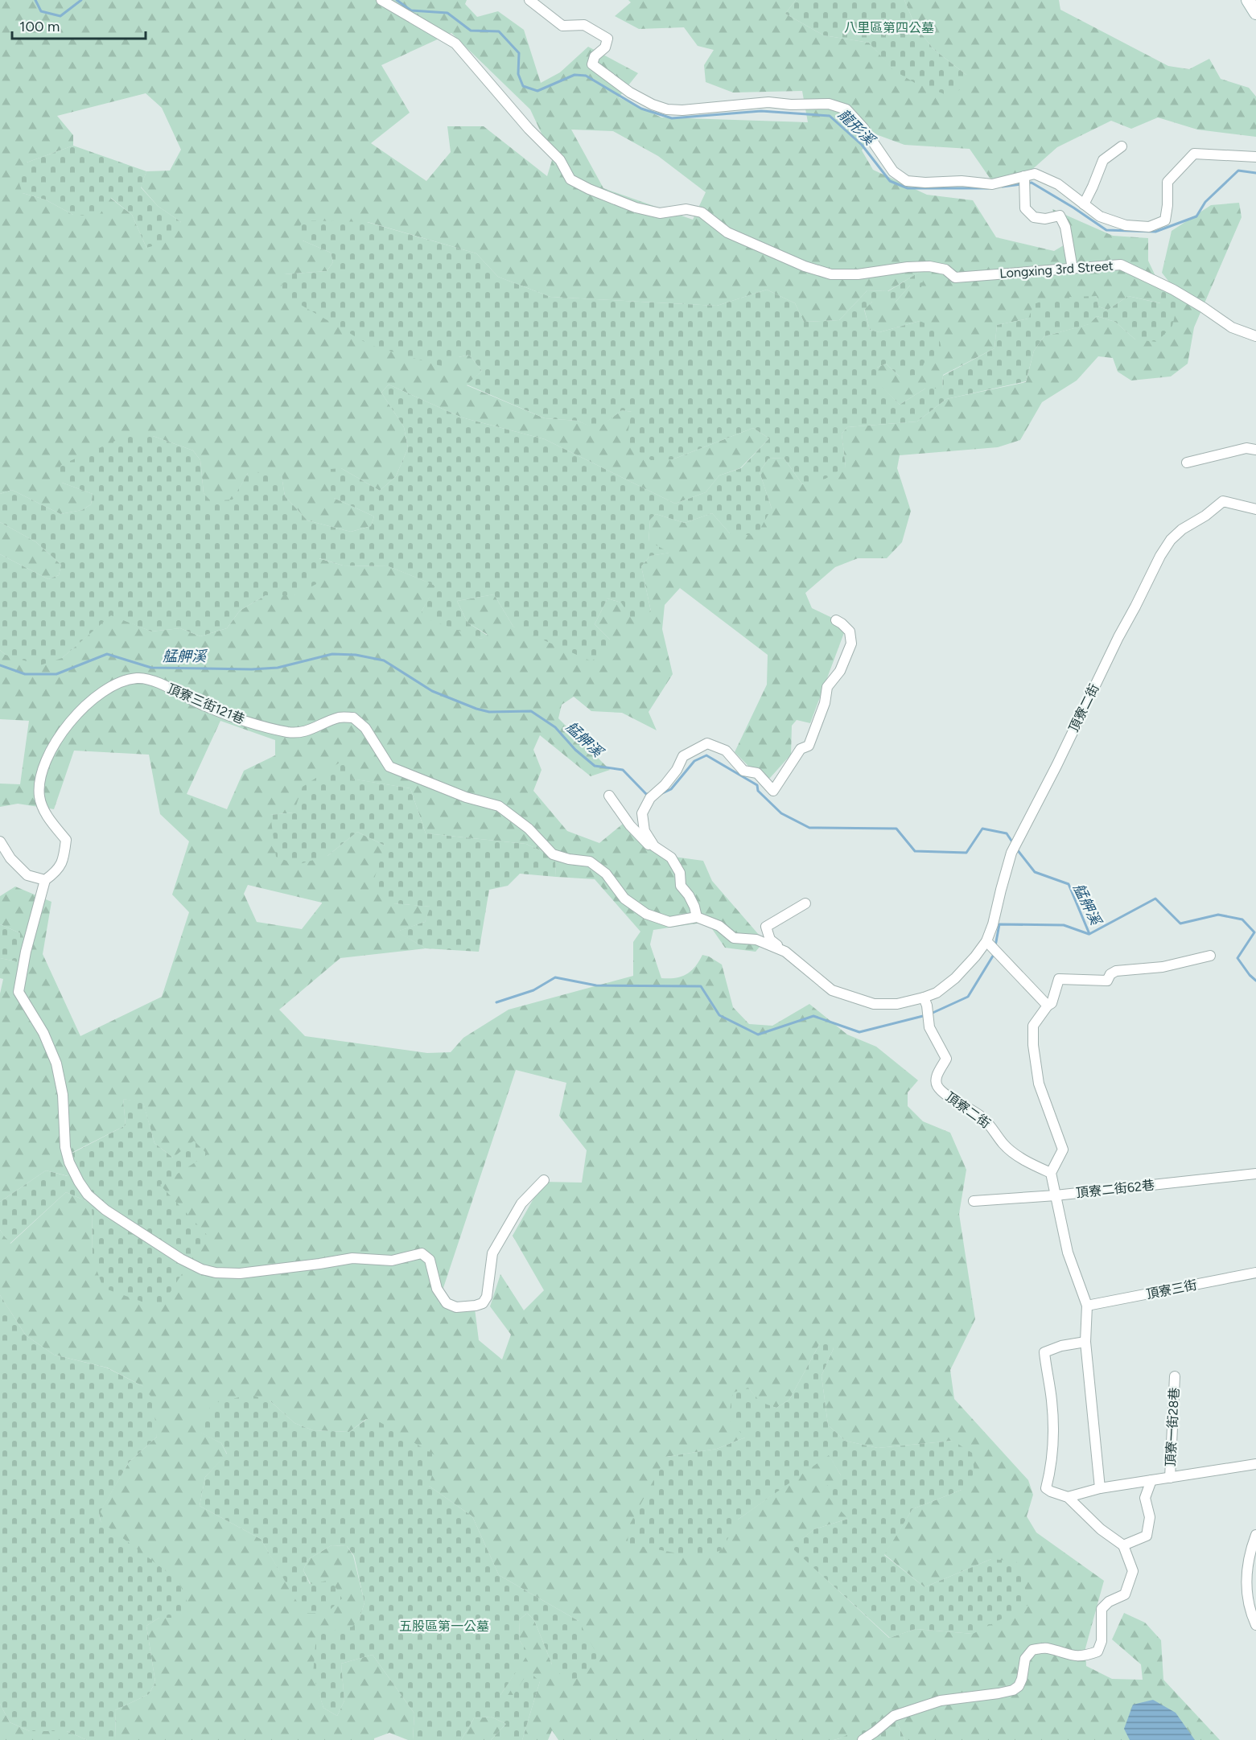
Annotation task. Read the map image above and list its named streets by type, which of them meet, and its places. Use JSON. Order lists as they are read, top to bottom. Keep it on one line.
{"streets":{"street":["Longxing 3rd Street","頂寮三街121巷","頂寮二街","頂寮二街62巷","頂寮三街","頂寮一街28巷"]},"water":["龍形溪","艋舺溪"],"parks":["八里區第四公墓","五股區第一公墓"],"scale_bar":"100 m"}
